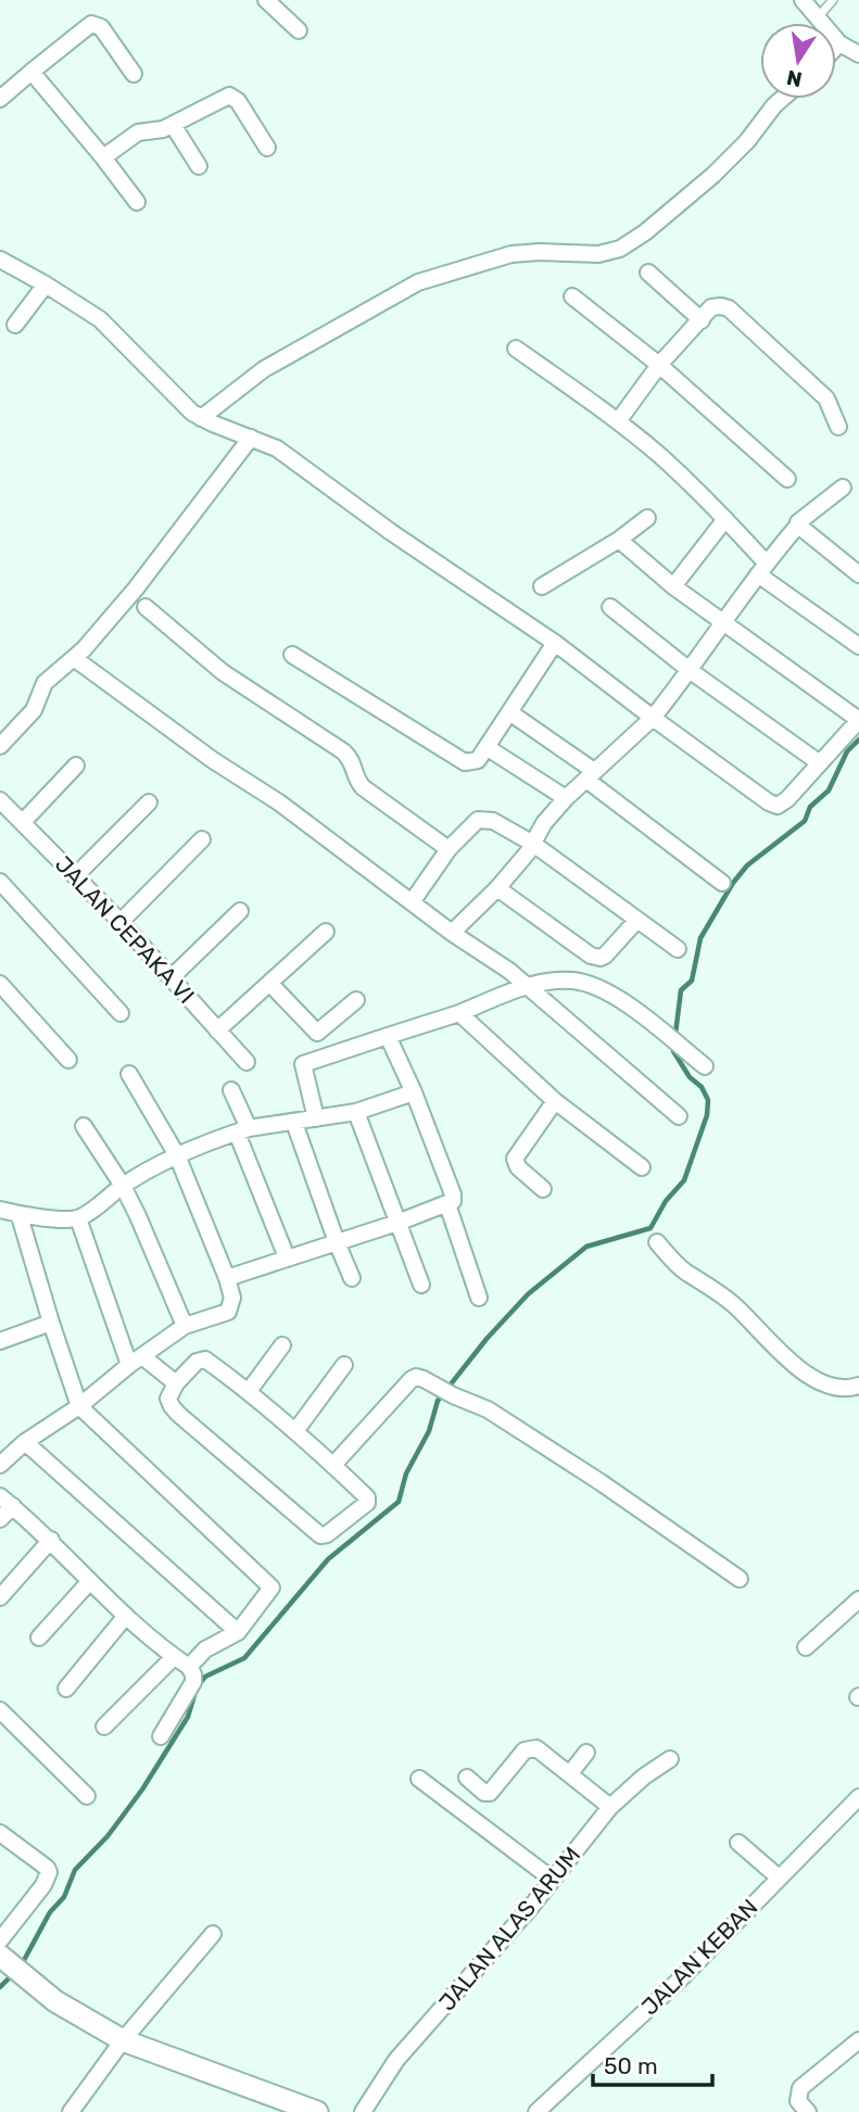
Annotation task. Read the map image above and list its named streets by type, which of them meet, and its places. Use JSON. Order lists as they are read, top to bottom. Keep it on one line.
{"streets":{"street":["JALAN CEPAKA VI","JALAN ALAS ARUM","JALAN KEBAN"]},"scale_bar":"50 m","north":"bottom"}
